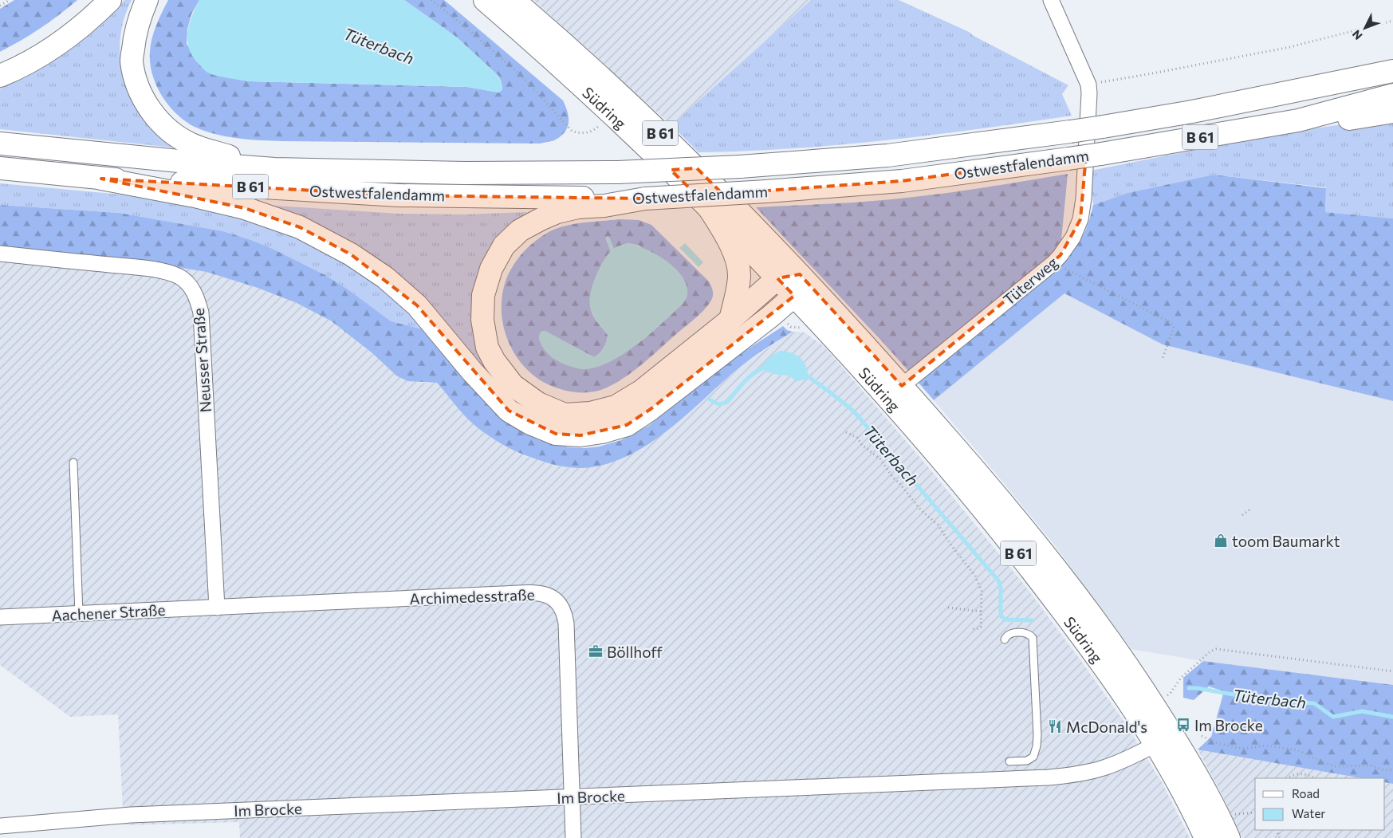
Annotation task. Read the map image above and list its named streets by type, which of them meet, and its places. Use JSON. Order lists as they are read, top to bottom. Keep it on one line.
{"streets":{"main road":["Südring","B 61","Ostwestfalendamm"],"street":["Tüterweg","Neusser Straße","Archimedesstraße","Aachener Straße","Im Brocke"]},"crossings":[["Südring","B 61"],["Südring","Tüterweg"],["Südring","Im Brocke"],["B 61","Ostwestfalendamm"],["Neusser Straße","Archimedesstraße"],["Neusser Straße","Aachener Straße"],["Archimedesstraße","Aachener Straße"],["Archimedesstraße","Im Brocke"]],"water":["Tüterbach"],"places":{"shop":["toom Baumarkt"],"office":["Böllhoff"],"bus stop":["Im Brocke"],"restaurant":["McDonald's"]},"legend":["Road","Water"],"north":"bottom left"}
